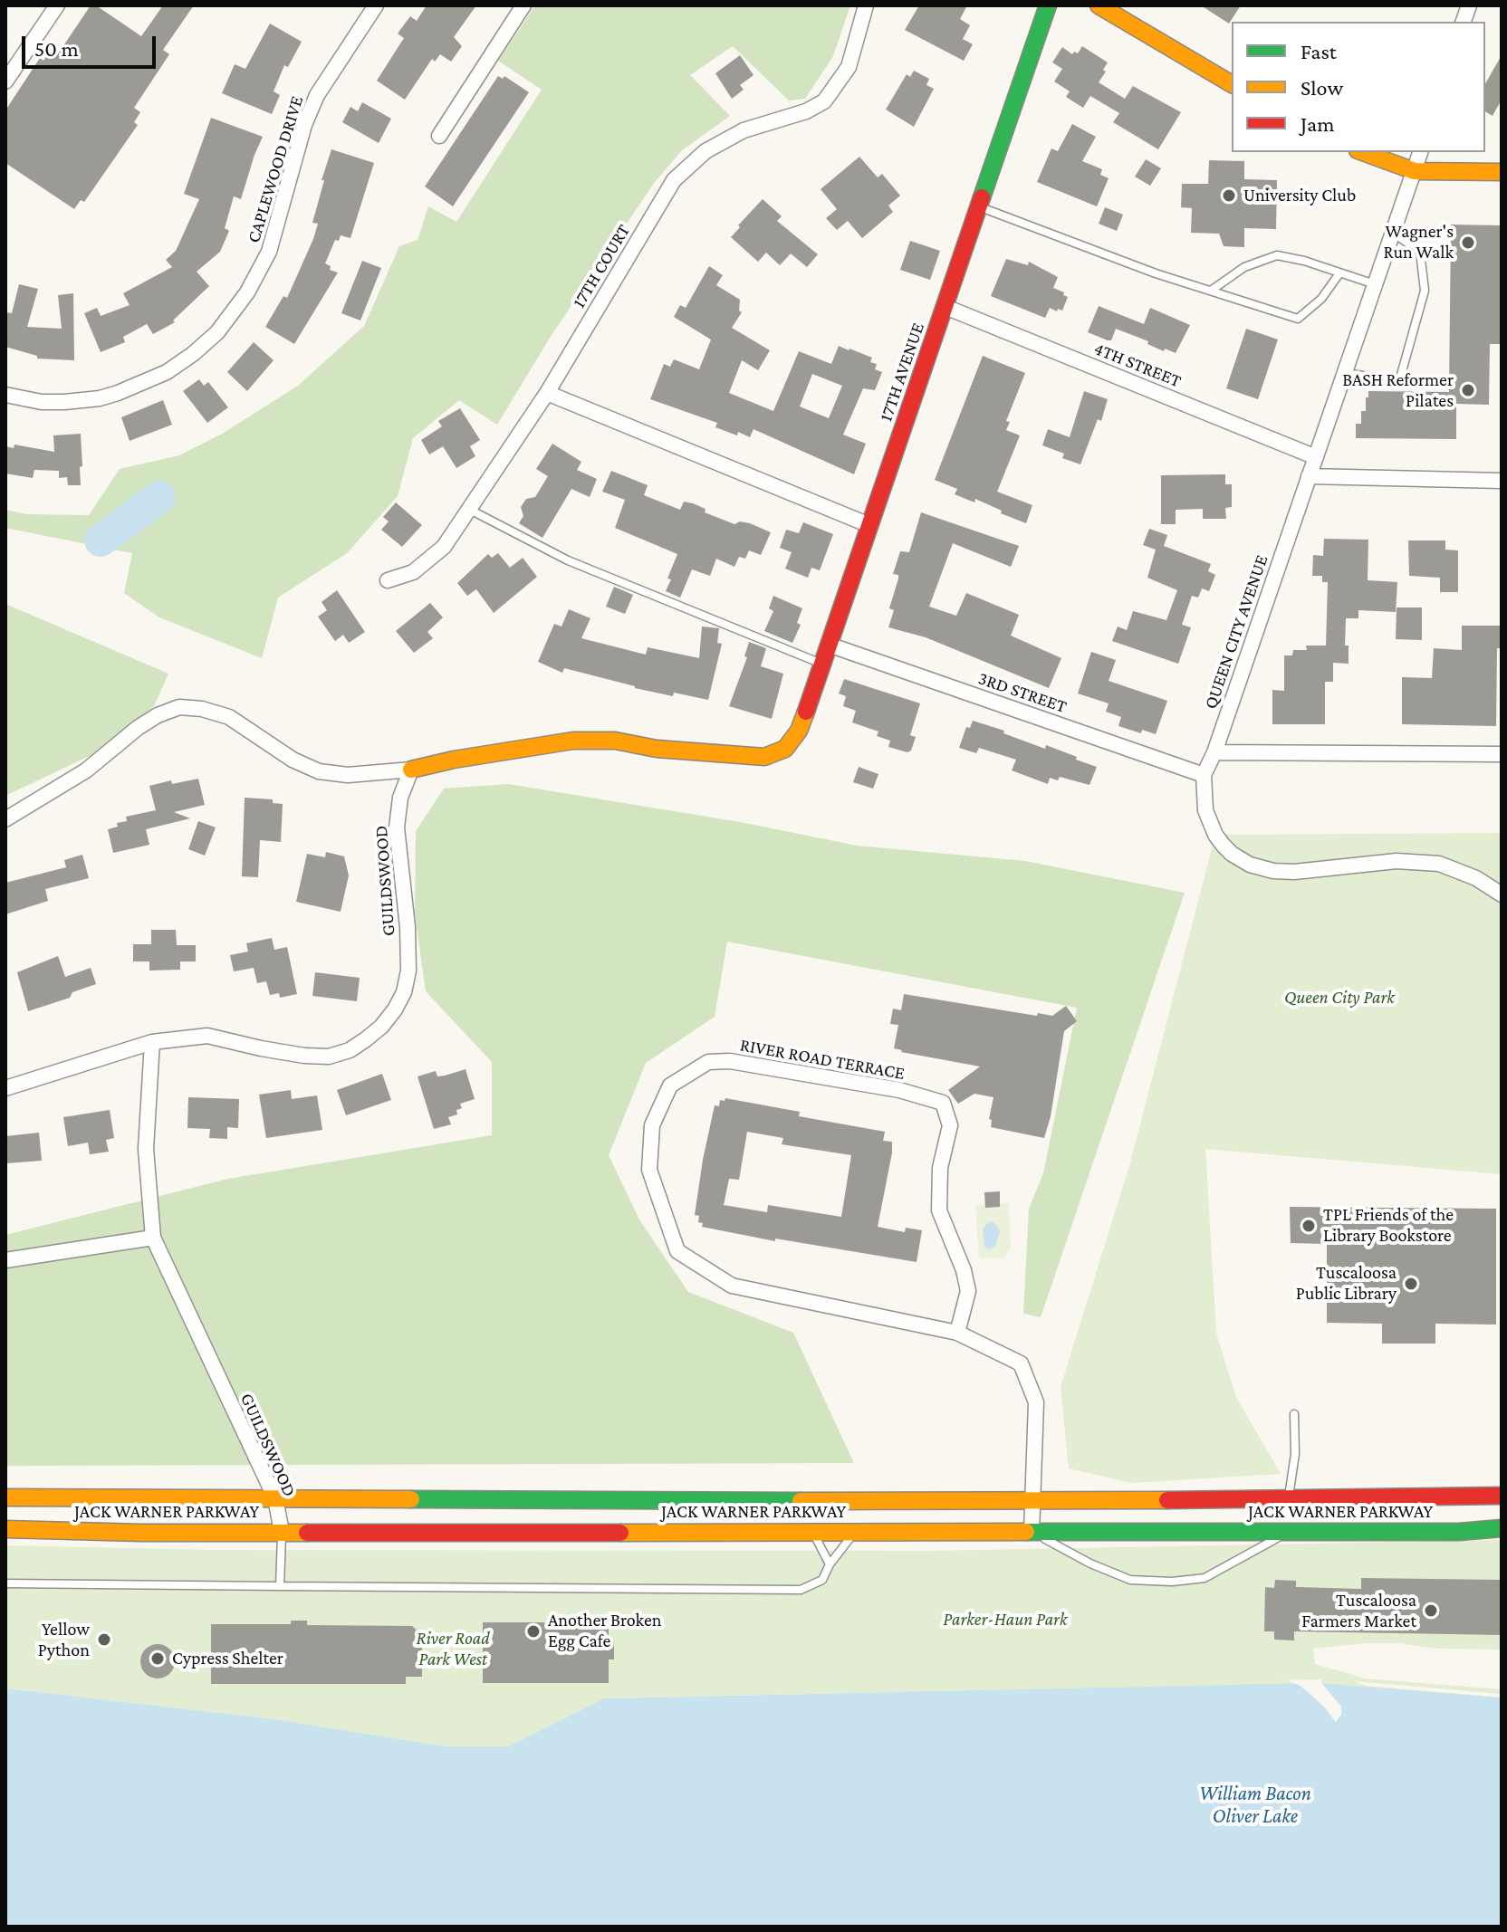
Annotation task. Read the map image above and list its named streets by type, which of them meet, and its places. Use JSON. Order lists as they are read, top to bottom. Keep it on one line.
{"streets":{"main road":["17TH AVENUE","JACK WARNER PARKWAY"],"street":["CAPLEWOOD DRIVE","17TH COURT","4TH STREET","QUEEN CITY AVENUE","3RD STREET","GUILDSWOOD","RIVER ROAD TERRACE"]},"crossings":[["4TH STREET","17TH AVENUE"],["4TH STREET","QUEEN CITY AVENUE"],["17TH AVENUE","3RD STREET"],["17TH AVENUE","GUILDSWOOD"],["QUEEN CITY AVENUE","3RD STREET"],["GUILDSWOOD","JACK WARNER PARKWAY"],["RIVER ROAD TERRACE","JACK WARNER PARKWAY"]],"water":["William Bacon Oliver Lake"],"parks":["Queen City Park","Parker-Haun Park","River Road Park West"],"places":["University Club","Wagner's Run Walk","BASH Reformer Pilates","TPL Friends of the Library Bookstore","Tuscaloosa Public Library","Tuscaloosa Farmers Market","Another Broken Egg Cafe","Yellow Python","Cypress Shelter"],"legend":["Fast","Slow","Jam"],"scale_bar":"50 m"}
